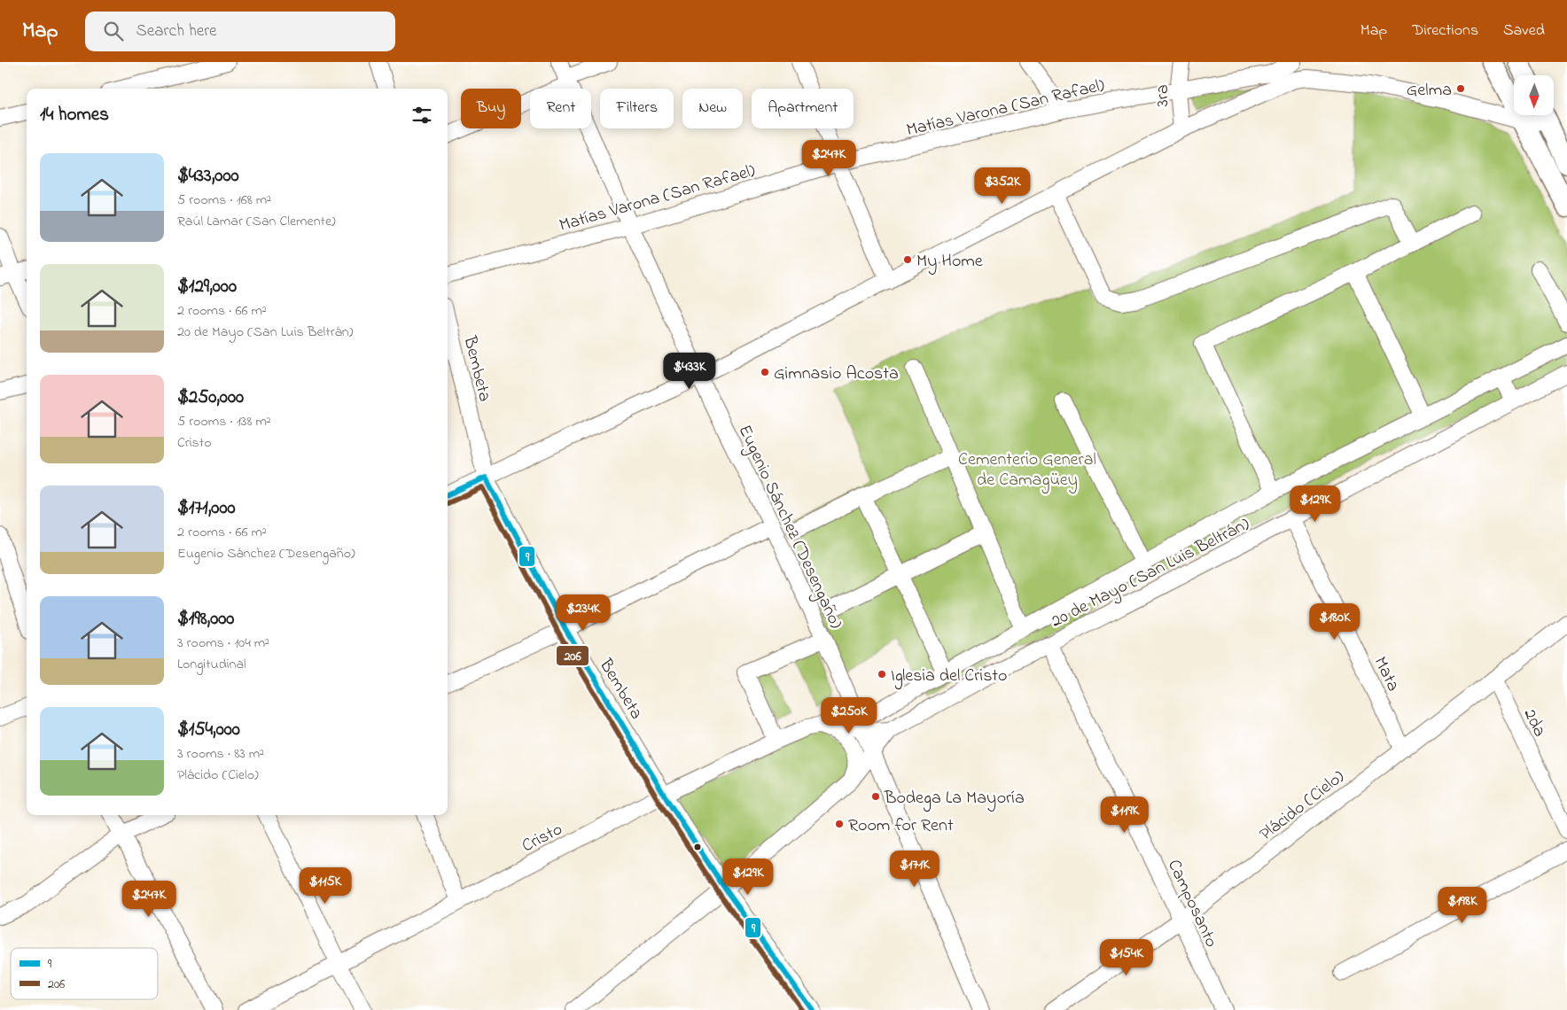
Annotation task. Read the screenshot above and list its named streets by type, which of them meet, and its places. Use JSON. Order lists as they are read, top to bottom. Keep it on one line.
{"streets":{"street":["3ra","Matías Varona (San Rafael)","Bembeta","Eugenio Sánchez (Desengaño)","20 de Mayo (San Luis Beltrán)","Mata","2da","Plácido (Cielo)","Cristo","Camposanto"]},"crossings":[["3ra","Matías Varona (San Rafael)"],["Matías Varona (San Rafael)","Eugenio Sánchez (Desengaño)"],["Bembeta","20 de Mayo (San Luis Beltrán)"],["Bembeta","Cristo"],["Eugenio Sánchez (Desengaño)","20 de Mayo (San Luis Beltrán)"],["Eugenio Sánchez (Desengaño)","Cristo"],["20 de Mayo (San Luis Beltrán)","Mata"],["20 de Mayo (San Luis Beltrán)","Cristo"],["20 de Mayo (San Luis Beltrán)","Camposanto"],["Mata","Plácido (Cielo)"],["2da","Plácido (Cielo)"],["Plácido (Cielo)","Camposanto"]],"parks":["Cementerio General de Camagüey"],"places":["Gelma","My Home","Gimnasio Acosta","Iglesia del Cristo","Bodega La Mayoría","Room for Rent"],"lines":["transit line 9","transit line 206"],"legend":["9","206"],"north":"bottom","page":{"header":"Map","search":"Search here","nav":["Map","Directions","Saved"],"chip":["Buy","Rent","Filters","New","Apartment"],"heading":"14 homes","price":["$247K","$352K","$433K","$129K","$234K","$180K","$250K","$119K","$171K","$129K","$115K","$247K","$198K","$154K"],"list":[{"name":"$433,000","note":"5 rooms · 168 m² · Raúl Lamar (San Clemente)"},{"name":"$129,000","note":"2 rooms · 66 m² · 20 de Mayo (San Luis Beltrán)"},{"name":"$250,000","note":"5 rooms · 138 m² · Cristo"},{"name":"$171,000","note":"2 rooms · 66 m² · Eugenio Sánchez (Desengaño)"},{"name":"$198,000","note":"3 rooms · 104 m² · Longitudinal"},{"name":"$154,000","note":"3 rooms · 83 m² · Plácido (Cielo)"}]}}
